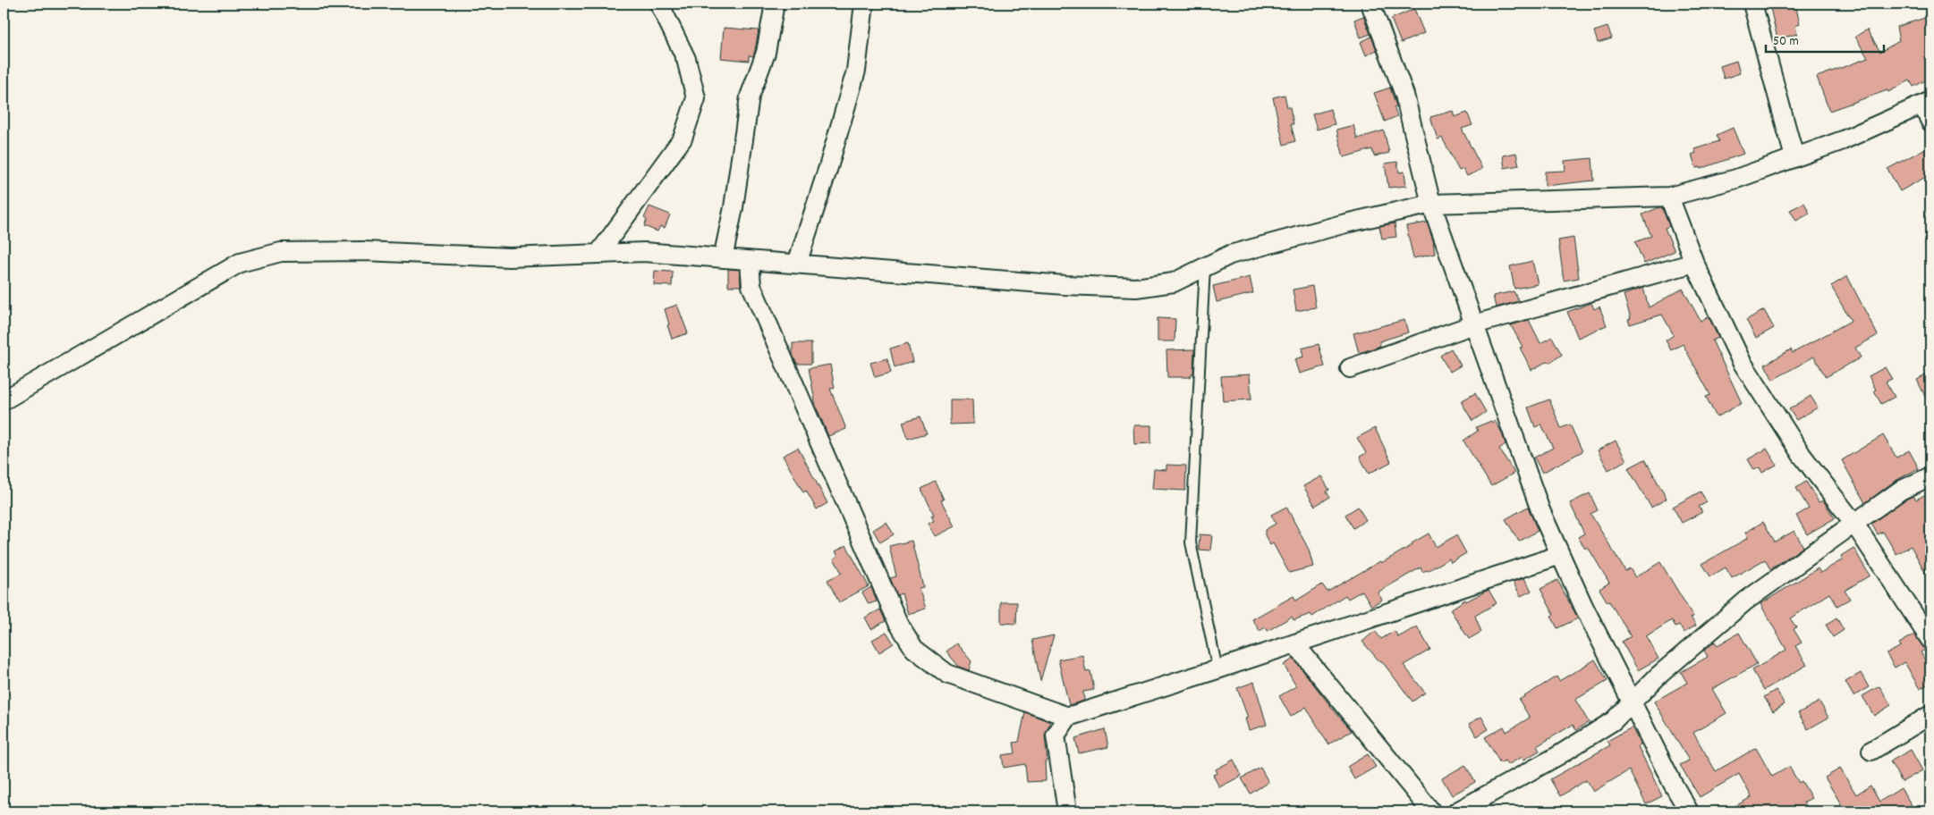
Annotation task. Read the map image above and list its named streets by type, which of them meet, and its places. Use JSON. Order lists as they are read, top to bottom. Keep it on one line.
{"scale_bar":"50 m"}
